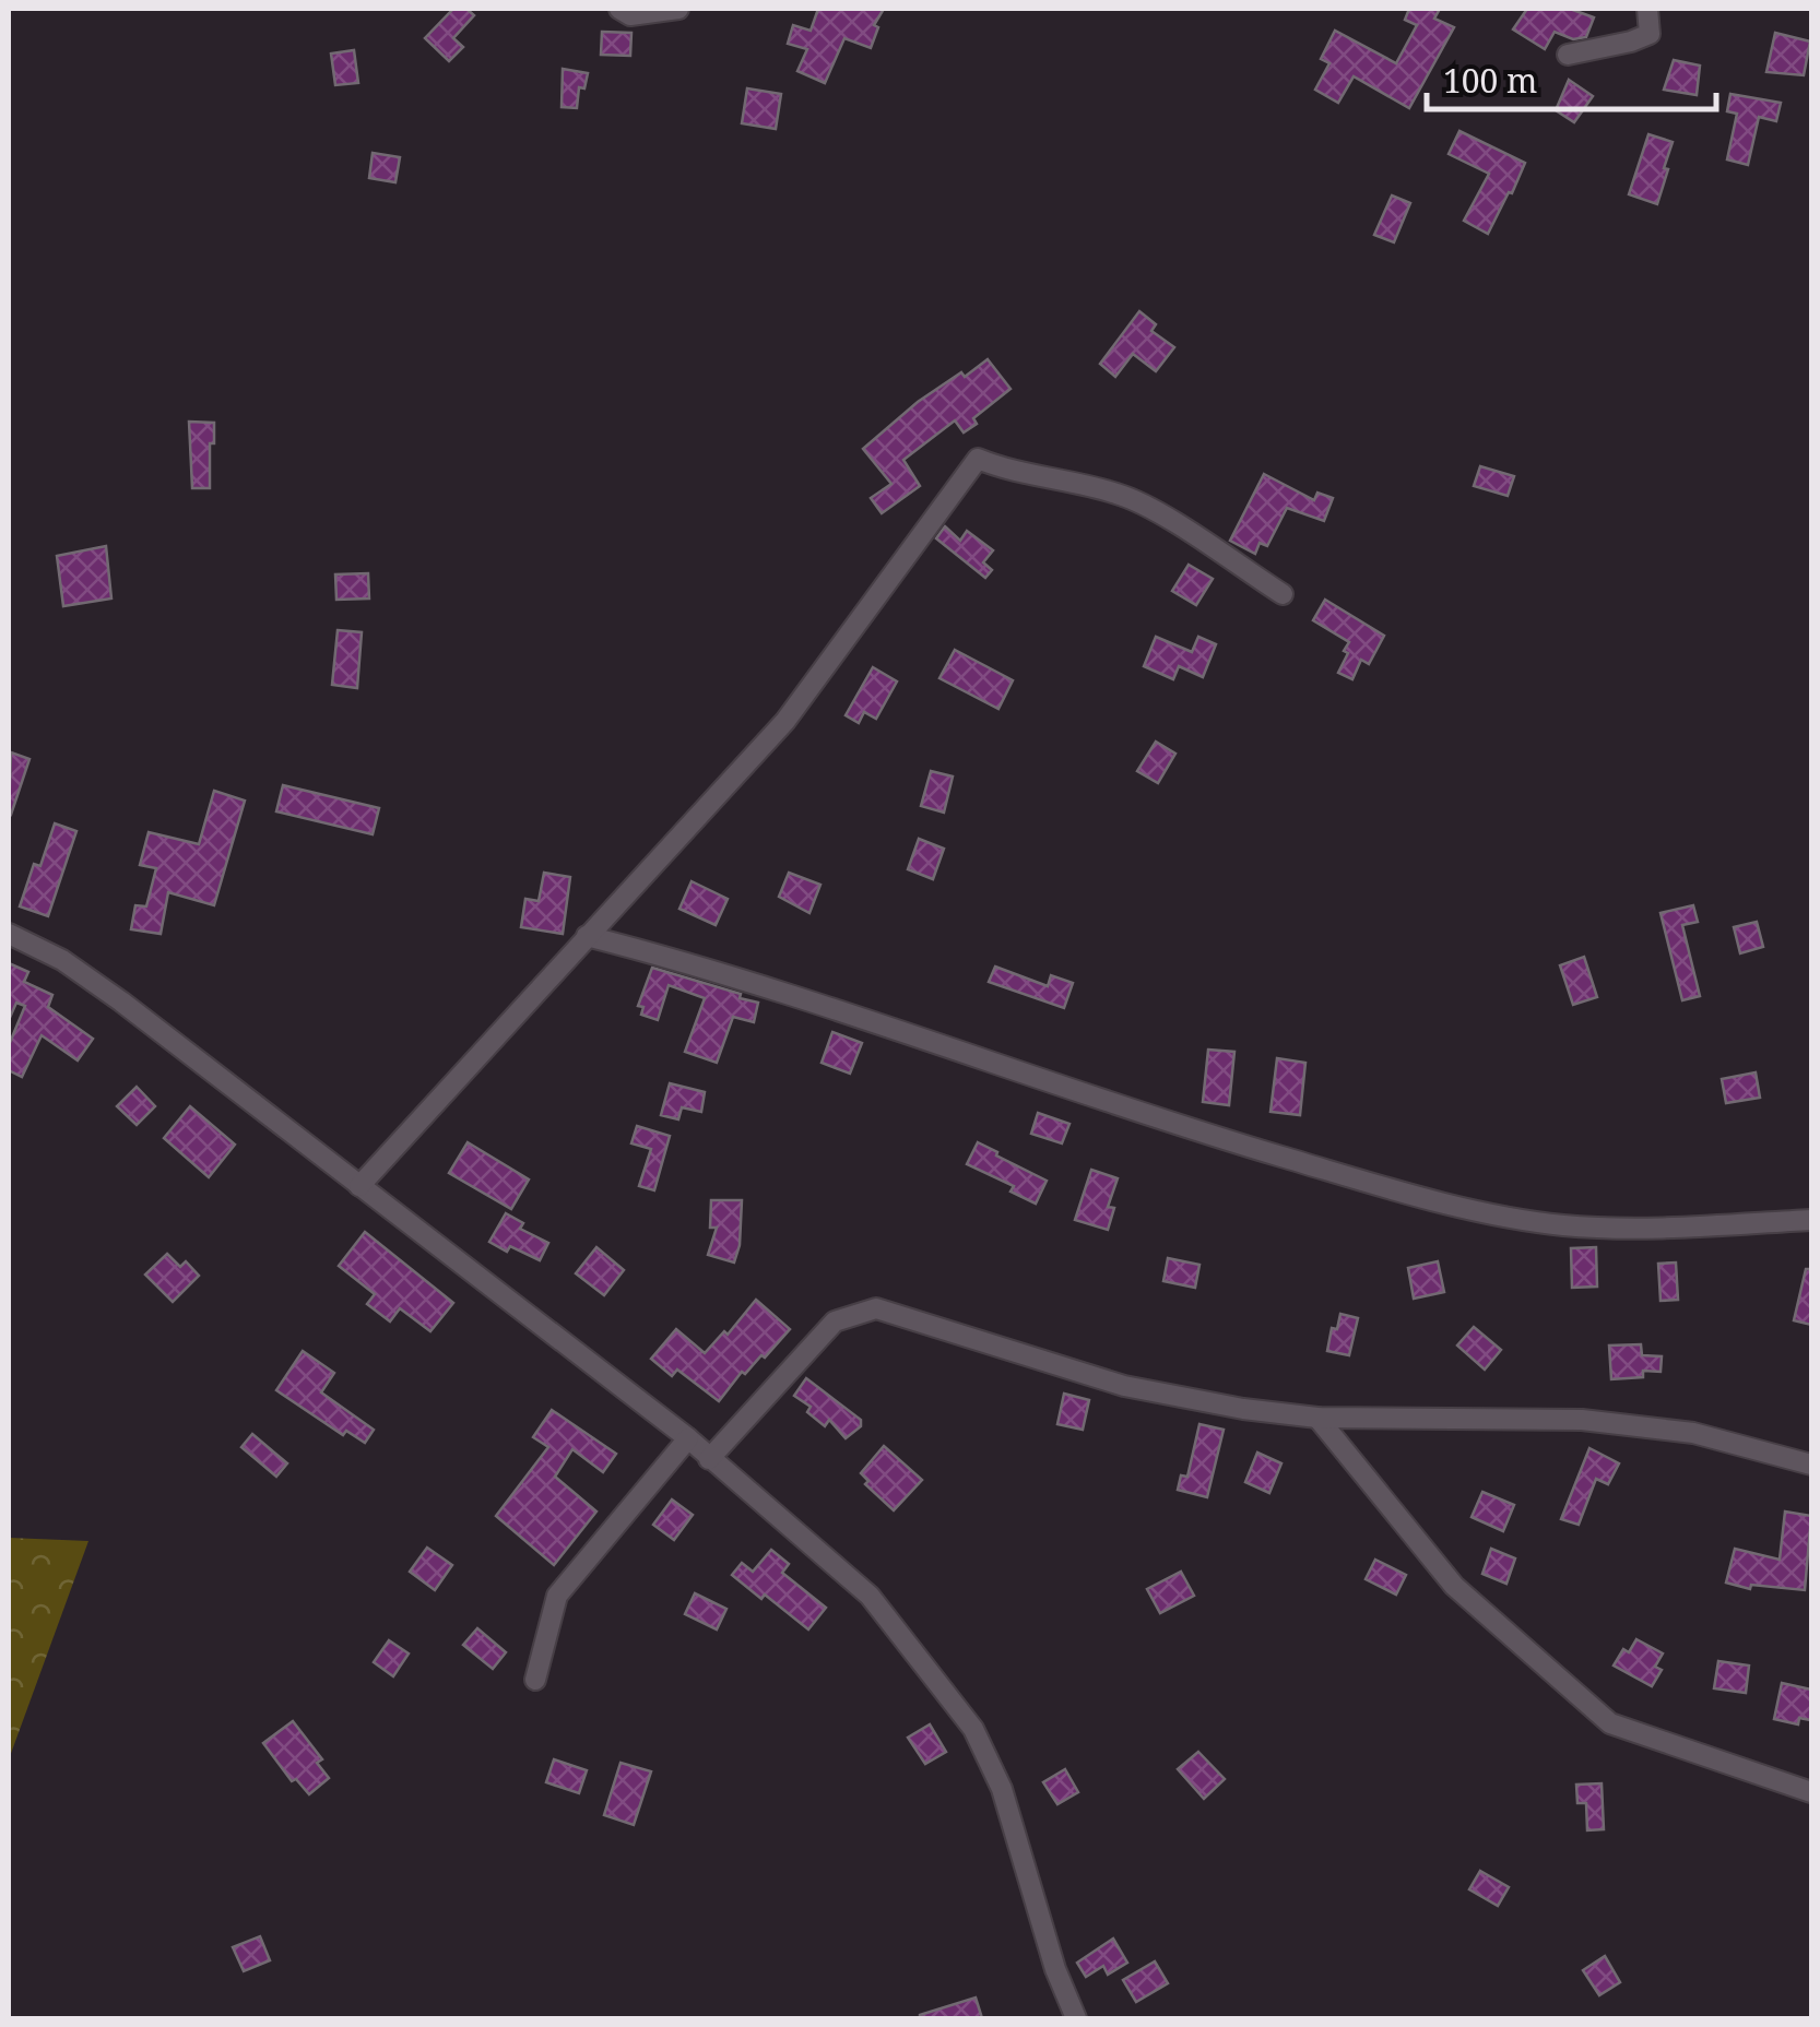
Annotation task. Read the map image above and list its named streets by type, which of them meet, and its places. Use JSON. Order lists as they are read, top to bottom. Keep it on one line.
{"scale_bar":"100 m"}
